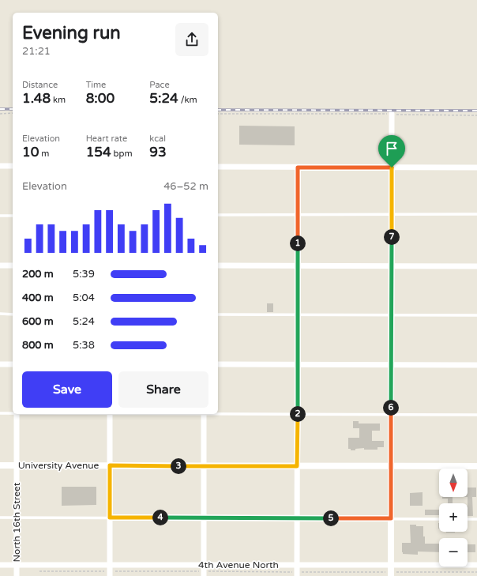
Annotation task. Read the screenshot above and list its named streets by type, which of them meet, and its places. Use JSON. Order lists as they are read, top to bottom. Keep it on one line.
{"streets":{"street":["University Avenue","North 16th Street","4th Avenue North"]},"crossings":[["University Avenue","North 16th Street"],["North 16th Street","4th Avenue North"]],"north":"bottom","page":{"heading":["Evening run","21:21"],"stats":[["Distance","1.48 km"],["Time","8:00"],["Pace","5:24 /km"],["Elevation","10 m"],["Heart rate","154 bpm"],["kcal","93"]],"chart":["Elevation","46–52 m"],"pins":["7","1","6","2","3","4","5"],"list":[{"name":"200 m","note":"5:39"},{"name":"400 m","note":"5:04"},{"name":"600 m","note":"5:24"},{"name":"800 m","note":"5:38"}],"buttons":["Save","Share"],"map_buttons":["+","−"]}}
